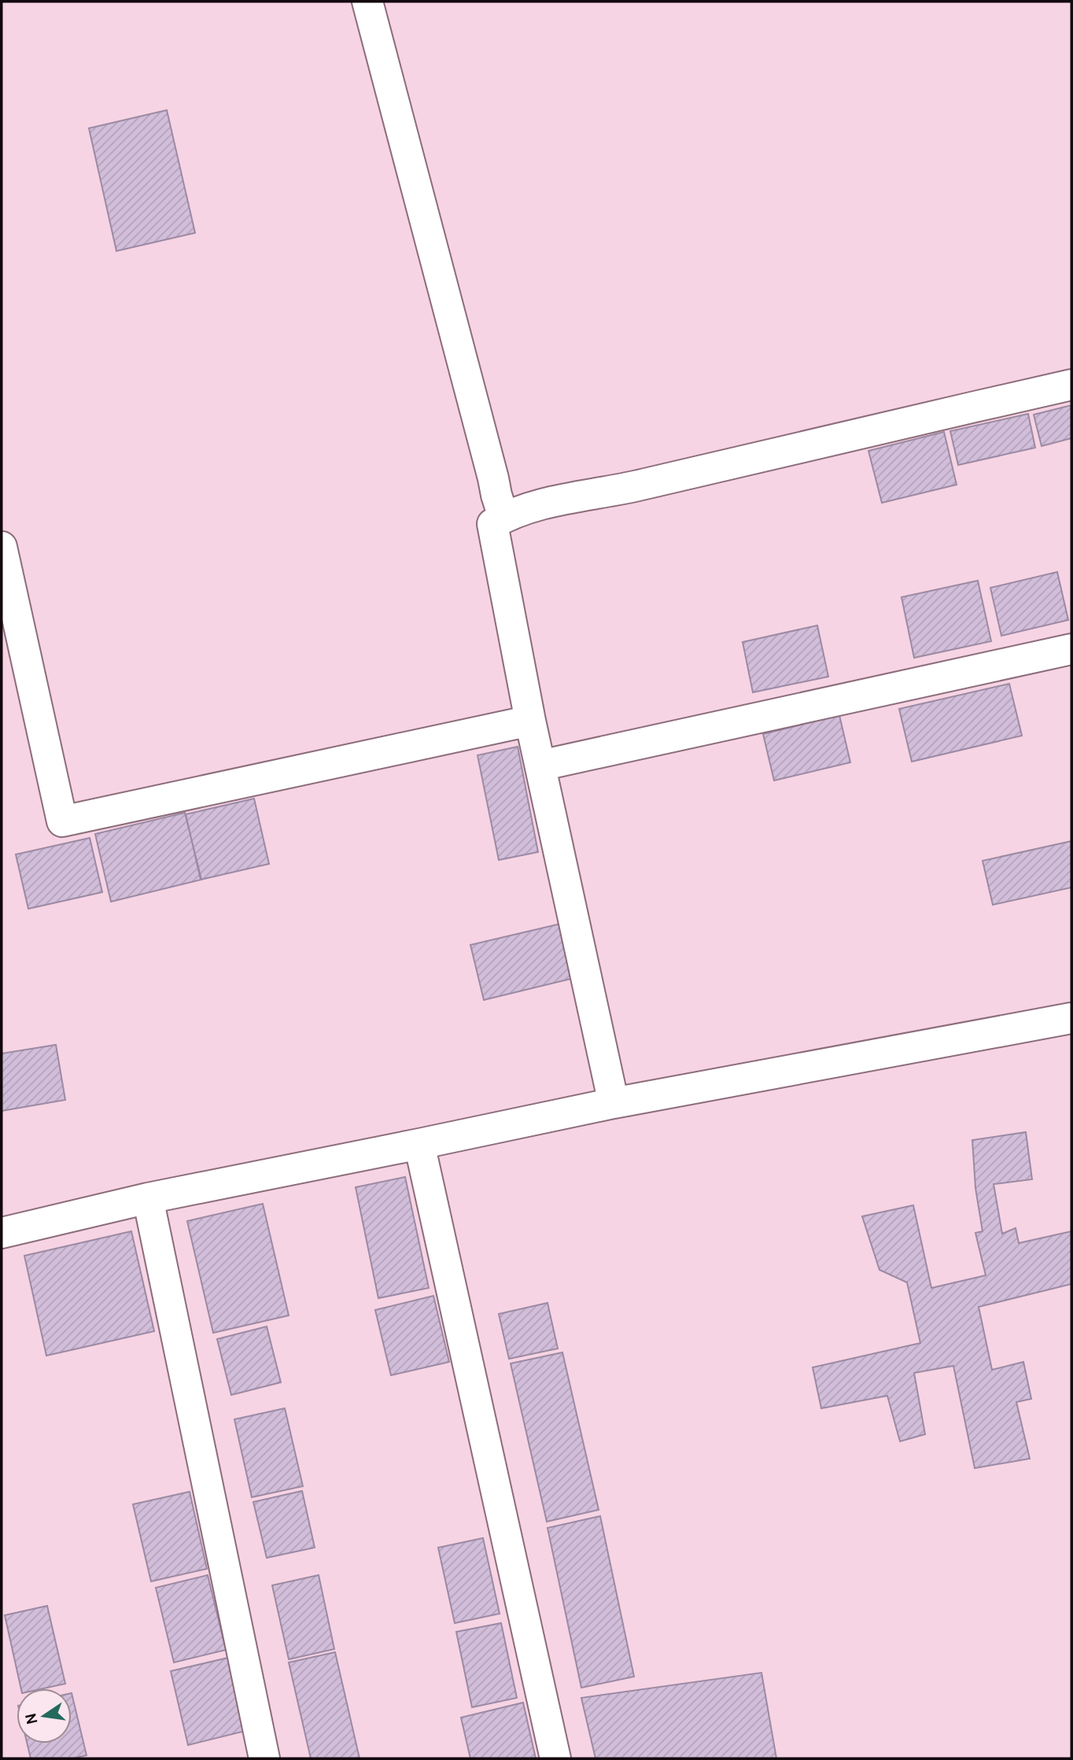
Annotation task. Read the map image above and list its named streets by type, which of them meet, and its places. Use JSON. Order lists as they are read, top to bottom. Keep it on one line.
{"north":"left"}
